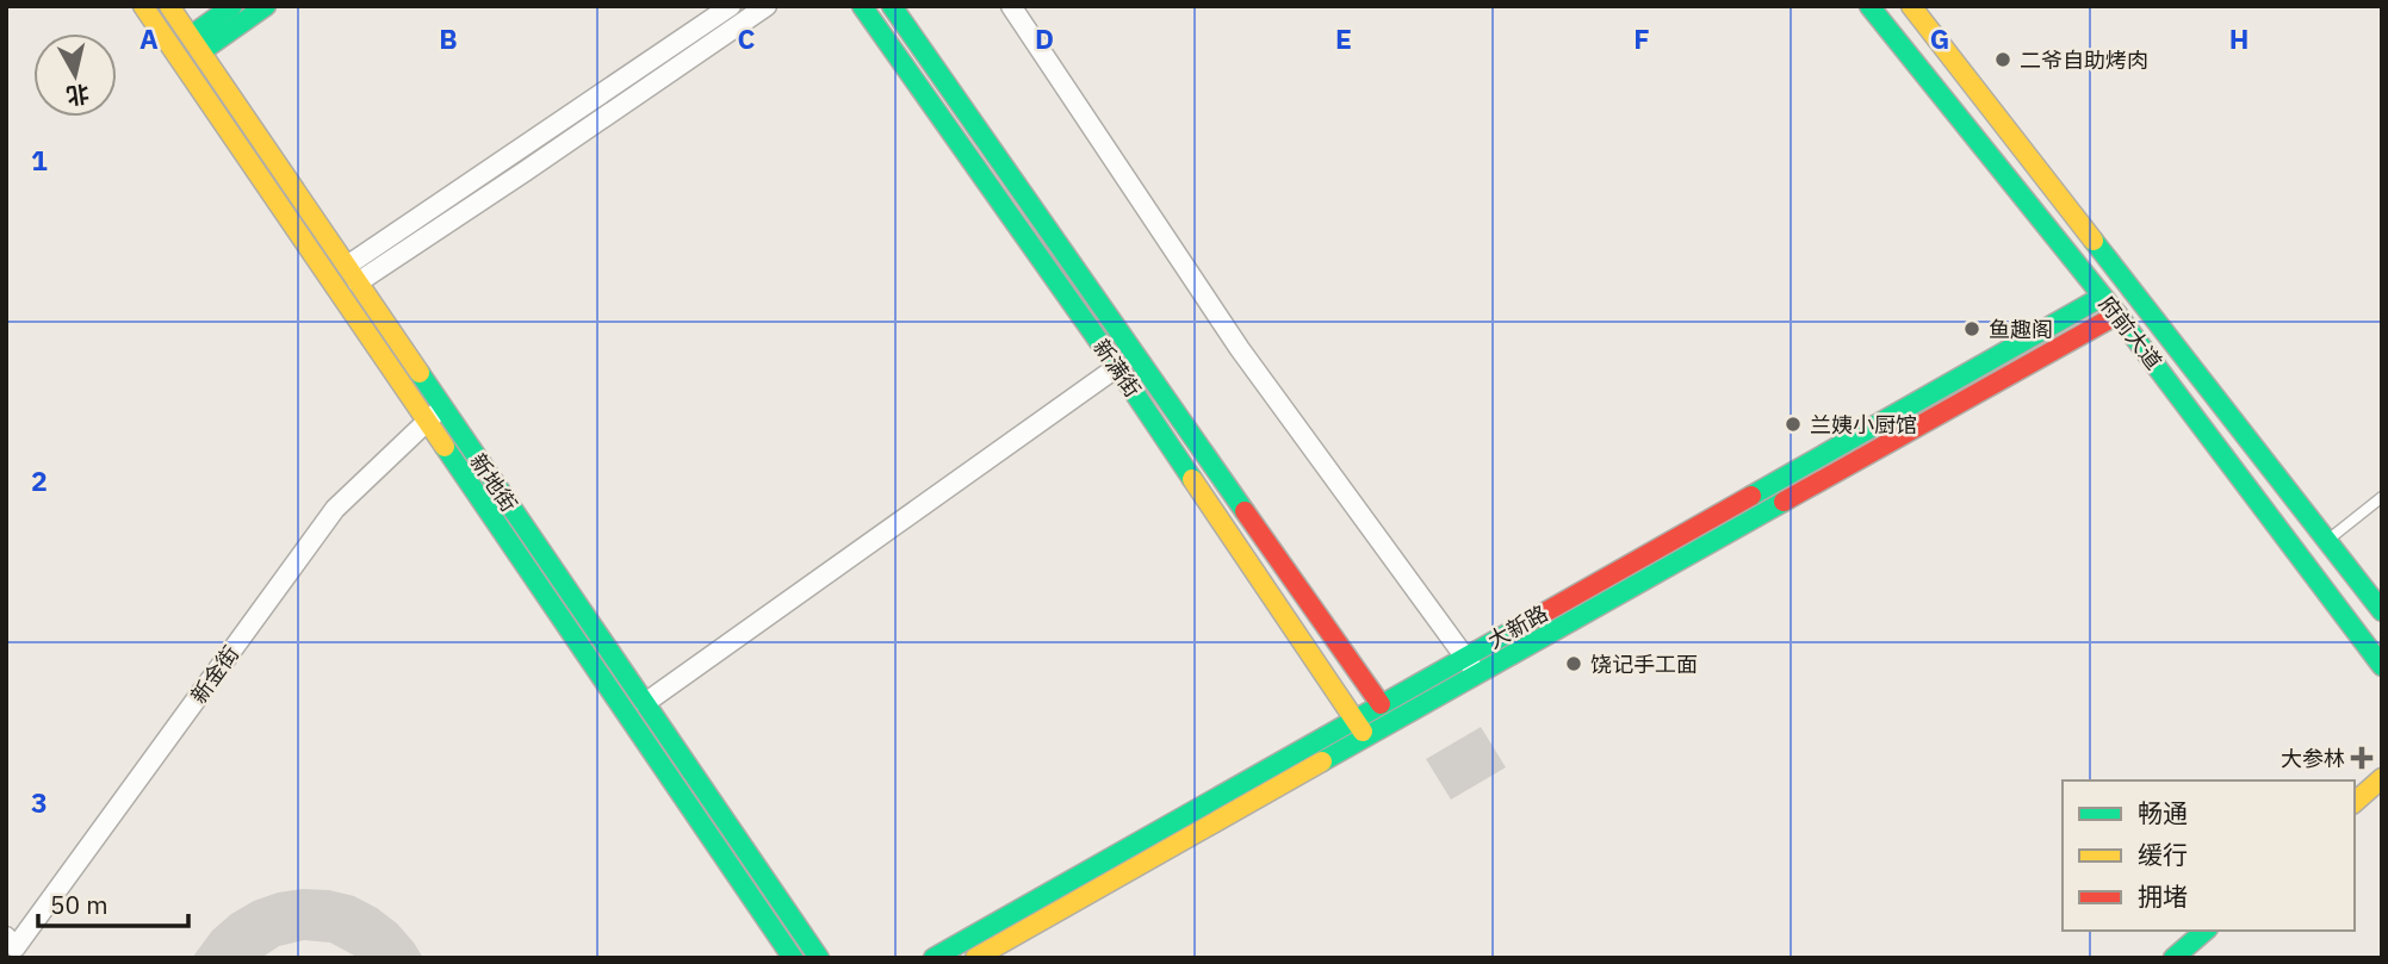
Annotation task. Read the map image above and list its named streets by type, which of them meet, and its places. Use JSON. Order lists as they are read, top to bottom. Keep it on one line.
{"streets":{"street":["府前大道","新满街","新地街","大新路","新金街"]},"crossings":[["府前大道","大新路"],["新满街","大新路"],["新地街","新金街"]],"places":{"other":["二爷自助烤肉","鱼趣阁","兰姨小厨馆","饶记手工面"],"health":["大参林"]},"legend":["畅通","缓行","拥堵"],"scale_bar":"50 m","north":"bottom","grid":{"columns":["A","B","C","D","E","F","G","H"],"rows":["1","2","3"]}}
